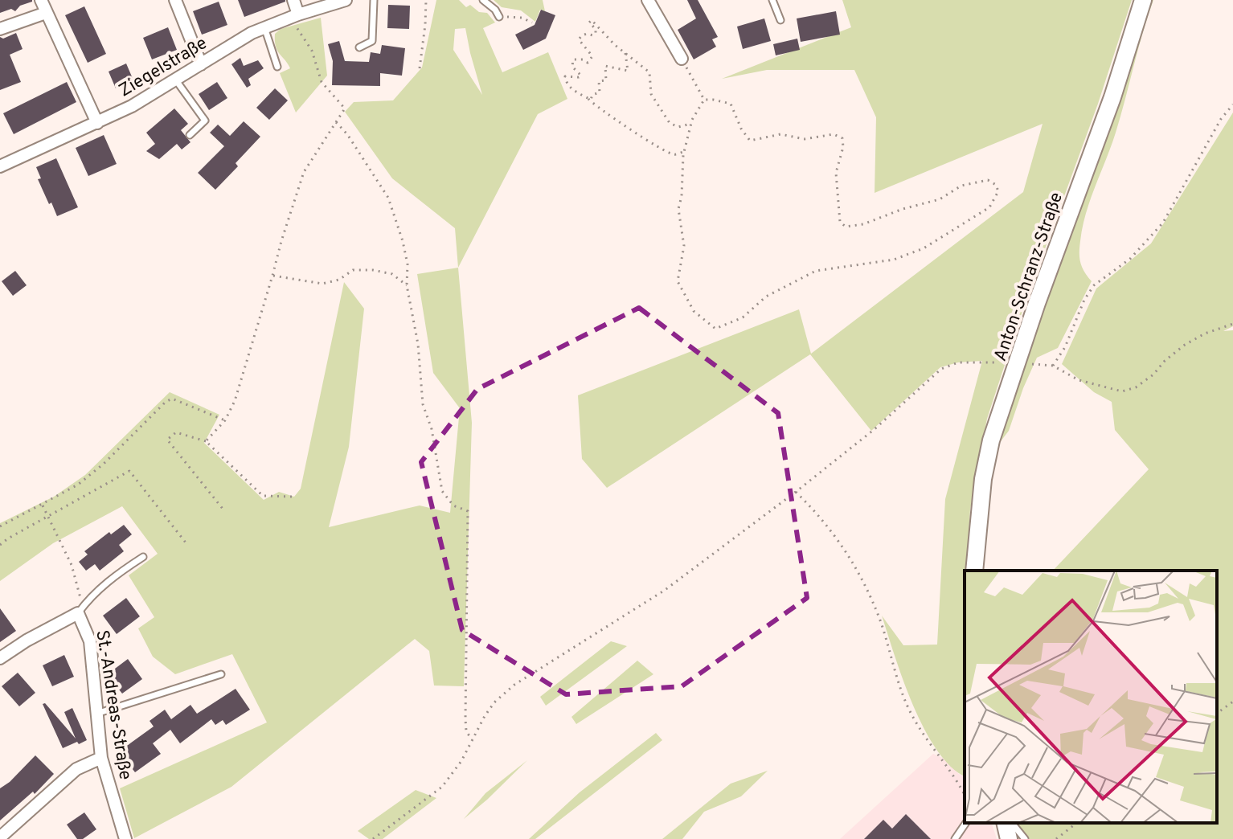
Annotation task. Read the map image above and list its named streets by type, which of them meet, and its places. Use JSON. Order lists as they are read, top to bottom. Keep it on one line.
{"streets":{"main road":["Anton-Schranz-Straße"],"street":["Ziegelstraße","St.-Andreas-Straße"]}}
